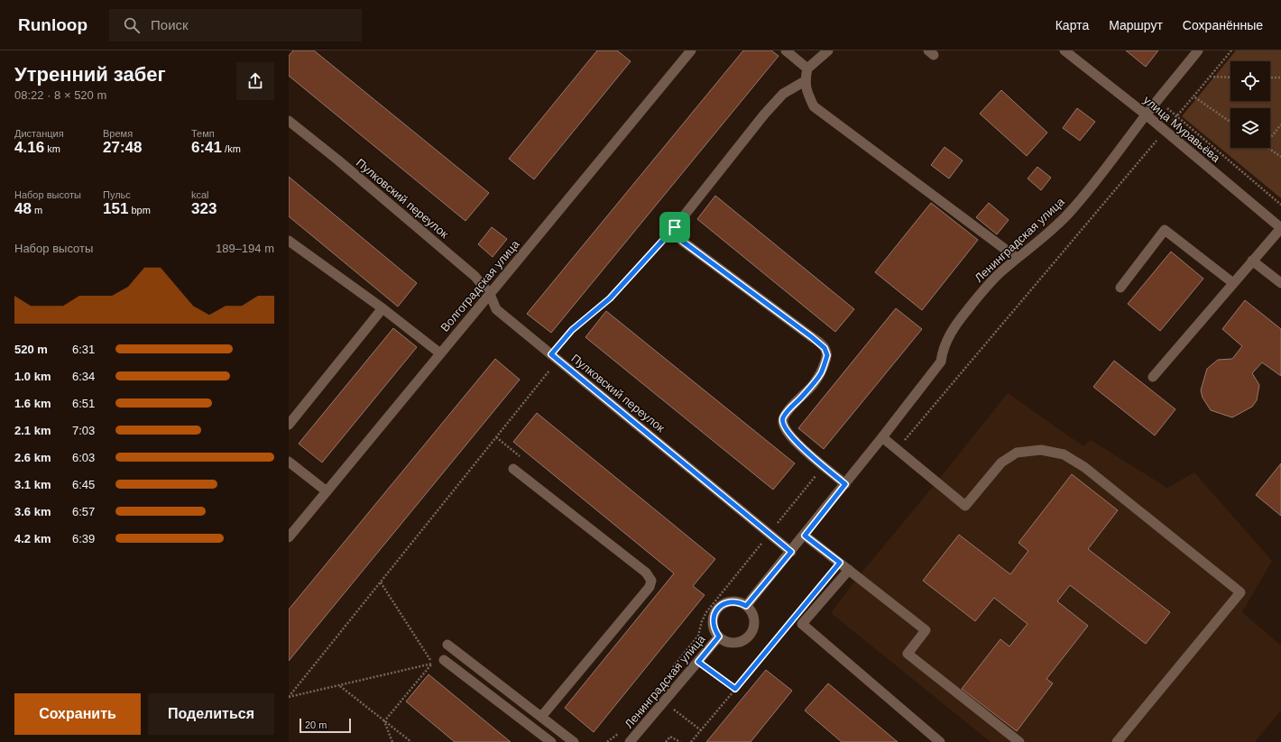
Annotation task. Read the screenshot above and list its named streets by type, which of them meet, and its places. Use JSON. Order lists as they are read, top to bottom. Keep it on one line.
{"streets":{"street":["улица Муравьёва","Пулковский переулок","Ленинградская улица","Волгоградская улица"]},"crossings":[["улица Муравьёва","Ленинградская улица"],["Пулковский переулок","Ленинградская улица"],["Пулковский переулок","Волгоградская улица"]],"scale_bar":"20 m","page":{"header":"Runloop","search":"Поиск","nav":["Карта","Маршрут","Сохранённые"],"heading":["Утренний забег","08:22 · 8 × 520 m"],"stats":[["Дистанция","4.16 km"],["Время","27:48"],["Темп","6:41 /km"],["Набор высоты","48 m"],["Пульс","151 bpm"],["kcal","323"]],"chart":["Набор высоты","189–194 m"],"list":[{"name":"520 m","note":"6:31"},{"name":"1.0 km","note":"6:34"},{"name":"1.6 km","note":"6:51"},{"name":"2.1 km","note":"7:03"},{"name":"2.6 km","note":"6:03"},{"name":"3.1 km","note":"6:45"},{"name":"3.6 km","note":"6:57"},{"name":"4.2 km","note":"6:39"}],"buttons":["Сохранить","Поделиться"],"scale":"20 m"}}
